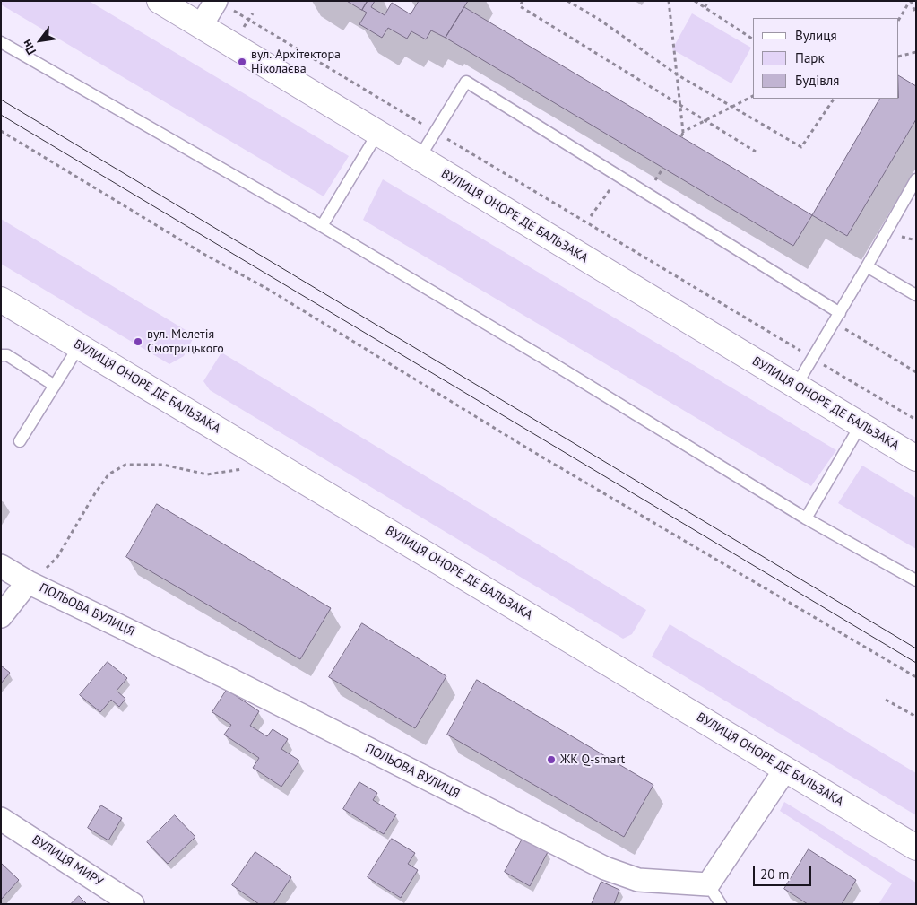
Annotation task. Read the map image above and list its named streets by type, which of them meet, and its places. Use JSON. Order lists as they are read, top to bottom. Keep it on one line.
{"streets":{"main road":["ВУЛИЦЯ ОНОРЕ ДЕ БАЛЬЗАКА"],"street":["ПОЛЬОВА ВУЛИЦЯ","ВУЛИЦЯ МИРУ"]},"places":["вул. Архітектора Ніколаєва","вул. Мелетія Смотрицького","ЖК Q-smart"],"legend":["Вулиця","Парк","Будівля"],"scale_bar":"20 m","north":"bottom left"}
